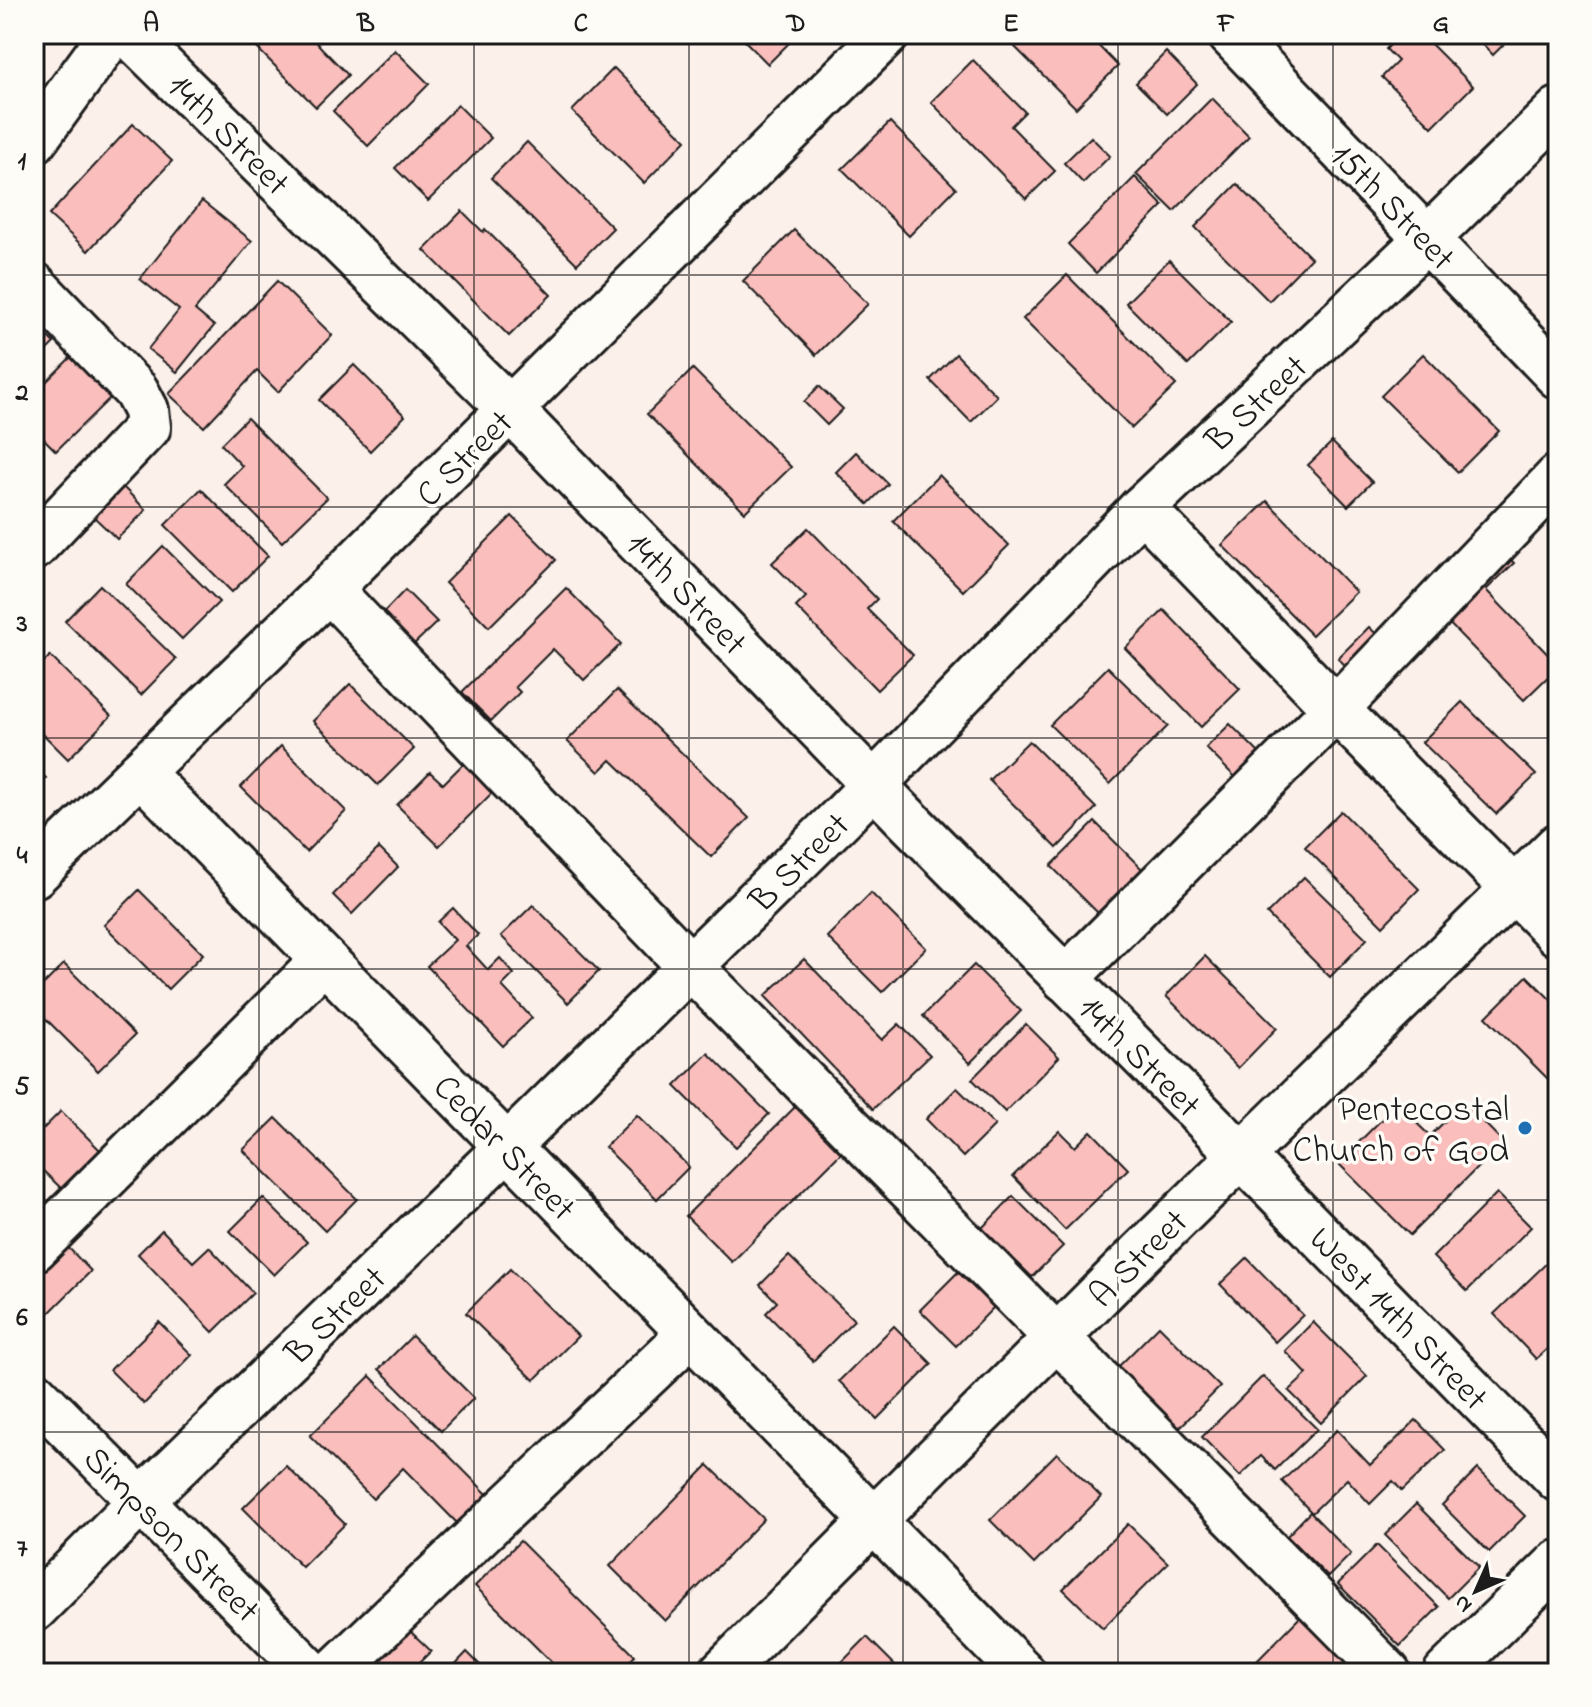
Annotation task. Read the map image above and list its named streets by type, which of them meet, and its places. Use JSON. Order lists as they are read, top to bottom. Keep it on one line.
{"streets":{"street":["14th Street","15th Street","B Street","C Street","Cedar Street","A Street","West 14th Street","Simpson Street"]},"crossings":[["14th Street","B Street"],["14th Street","C Street"],["14th Street","A Street"],["14th Street","West 14th Street"],["15th Street","B Street"],["B Street","Cedar Street"],["B Street","Simpson Street"],["C Street","Cedar Street"],["Cedar Street","A Street"],["A Street","West 14th Street"]],"places":["Pentecostal Church of God"],"north":"bottom left","grid":{"columns":["A","B","C","D","E","F","G"],"rows":["1","2","3","4","5","6","7"]}}
